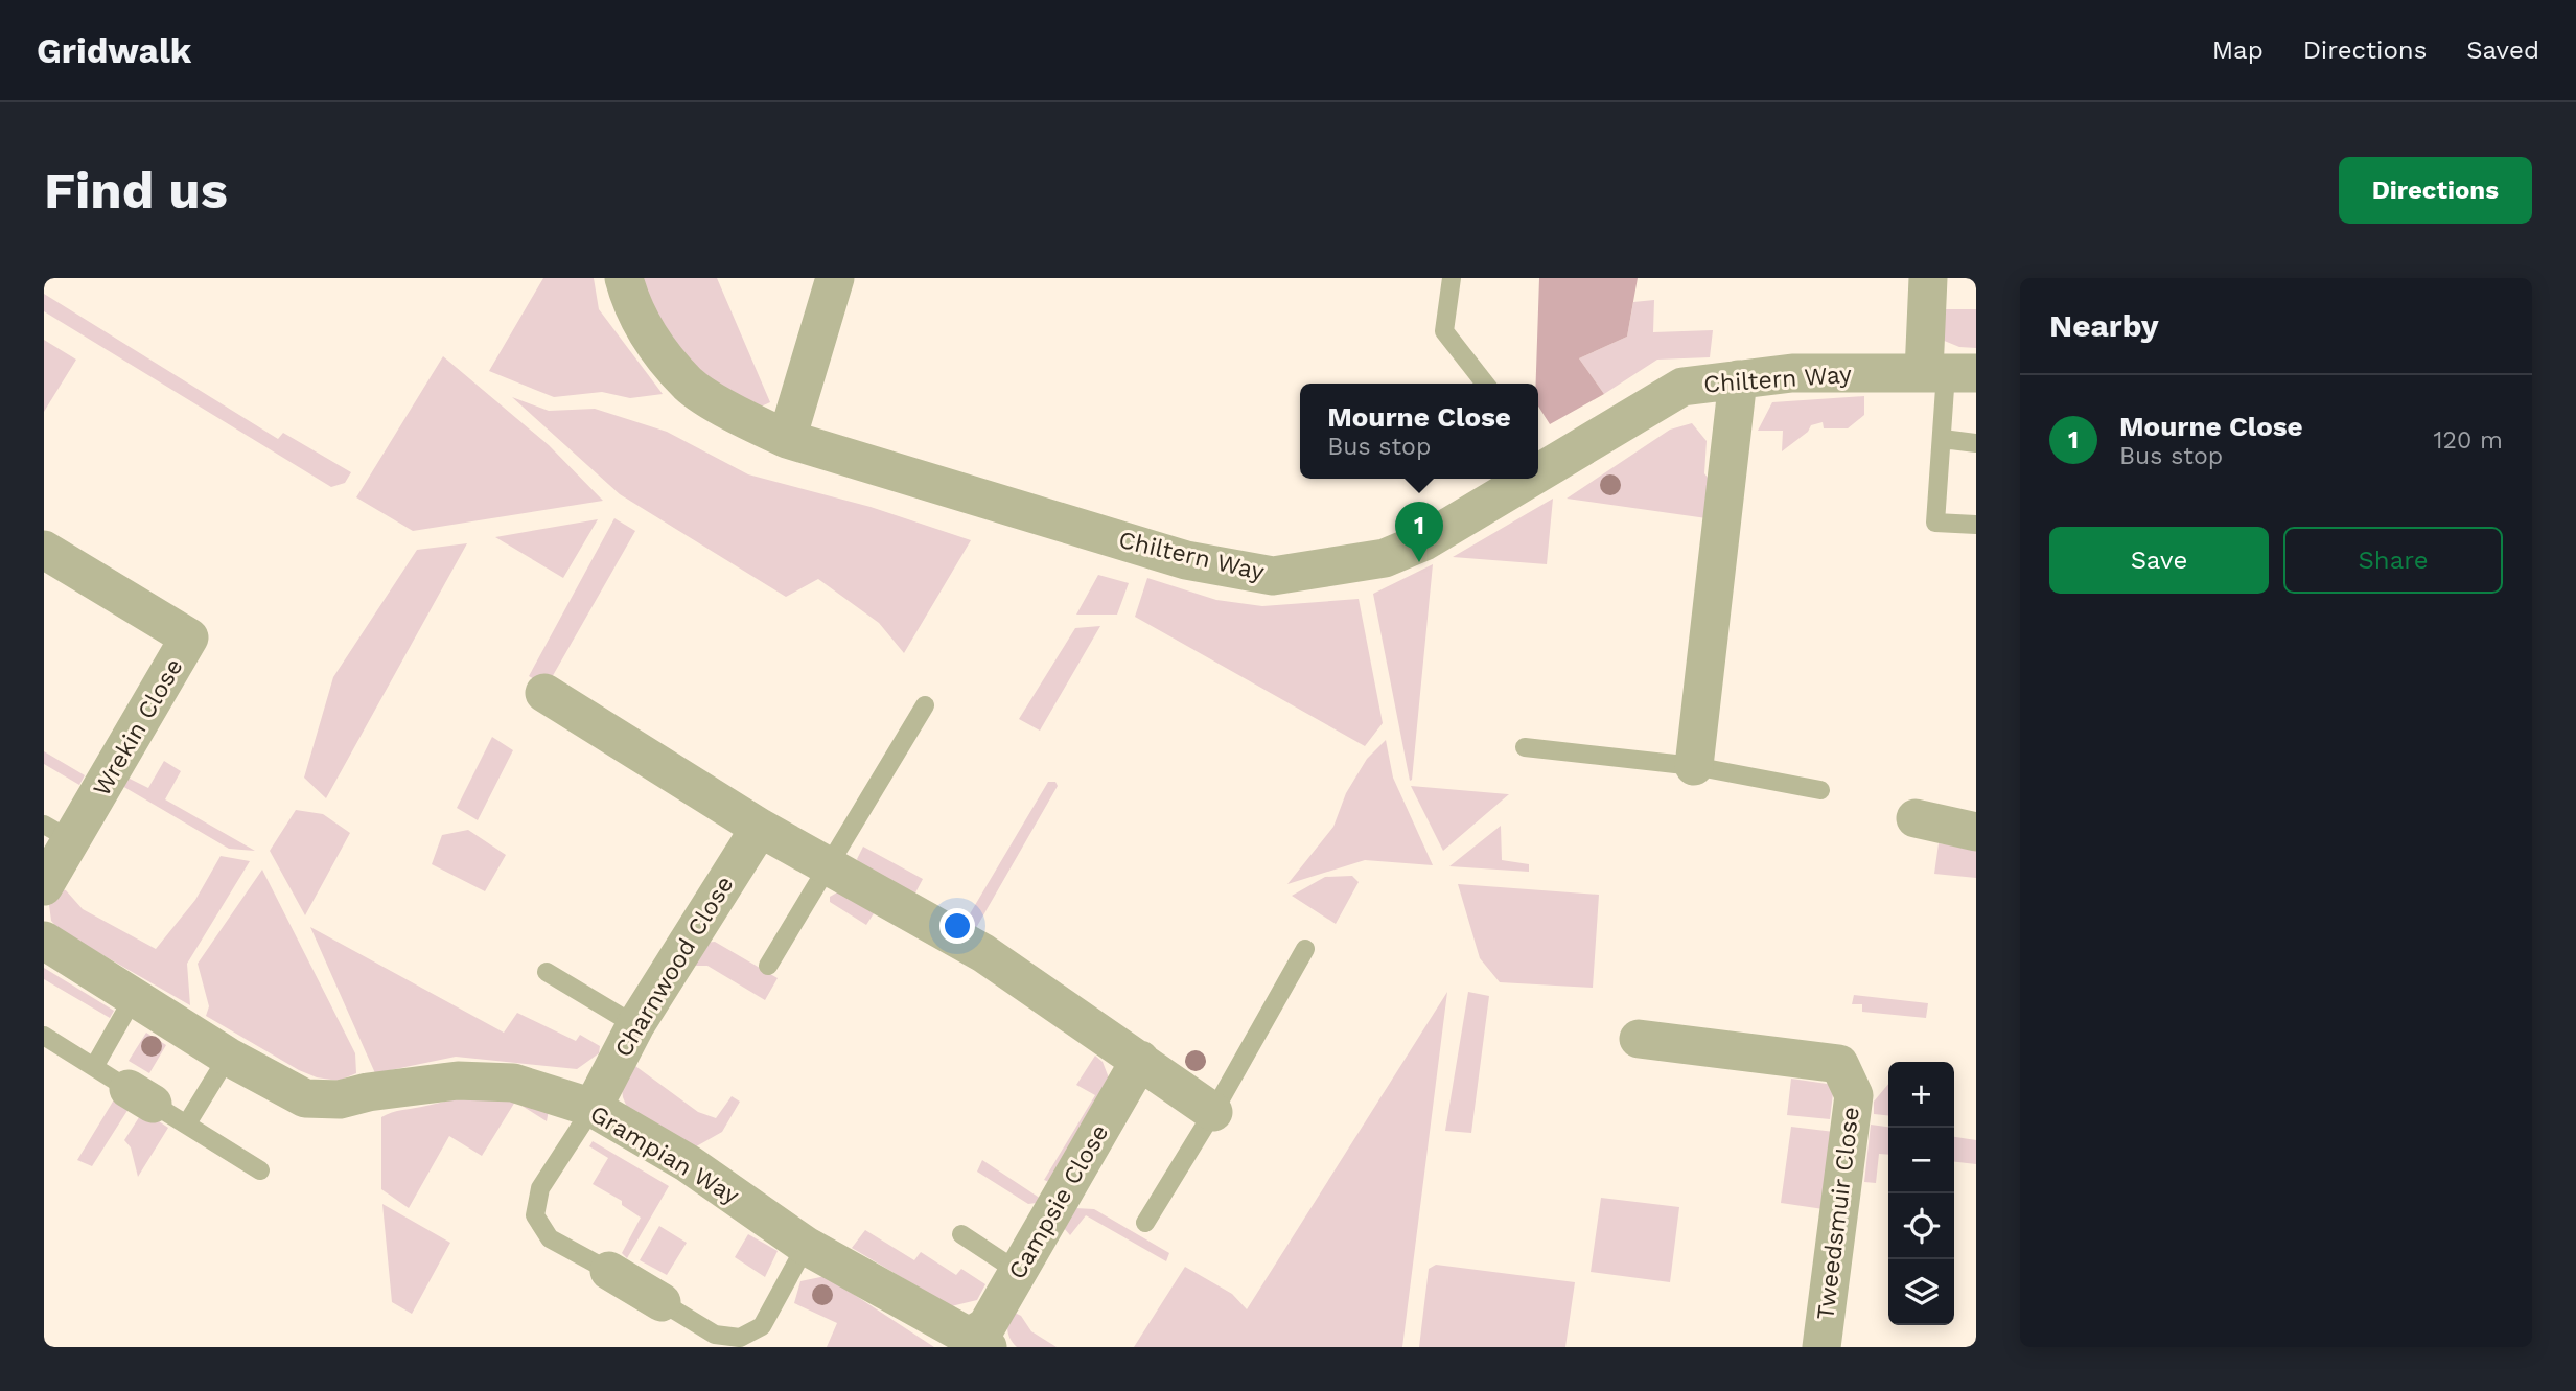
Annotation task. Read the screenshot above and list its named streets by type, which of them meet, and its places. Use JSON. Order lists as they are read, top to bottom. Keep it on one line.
{"streets":{"street":["Chiltern Way","Wrekin Close","Charnwood Close","Grampian Way","Campsie Close","Tweedsmuir Close"]},"crossings":[["Charnwood Close","Grampian Way"],["Grampian Way","Campsie Close"]],"page":{"header":"Gridwalk","nav":["Map","Directions","Saved"],"buttons":["Directions",["Save","Share"]],"title":"Find us","heading":"Nearby","list":[{"mark":"1","name":"Mourne Close","note":"Bus stop","value":"120 m"}],"popup":["Mourne Close","Bus stop"],"pins":"1","map_buttons":["+","−"]}}
